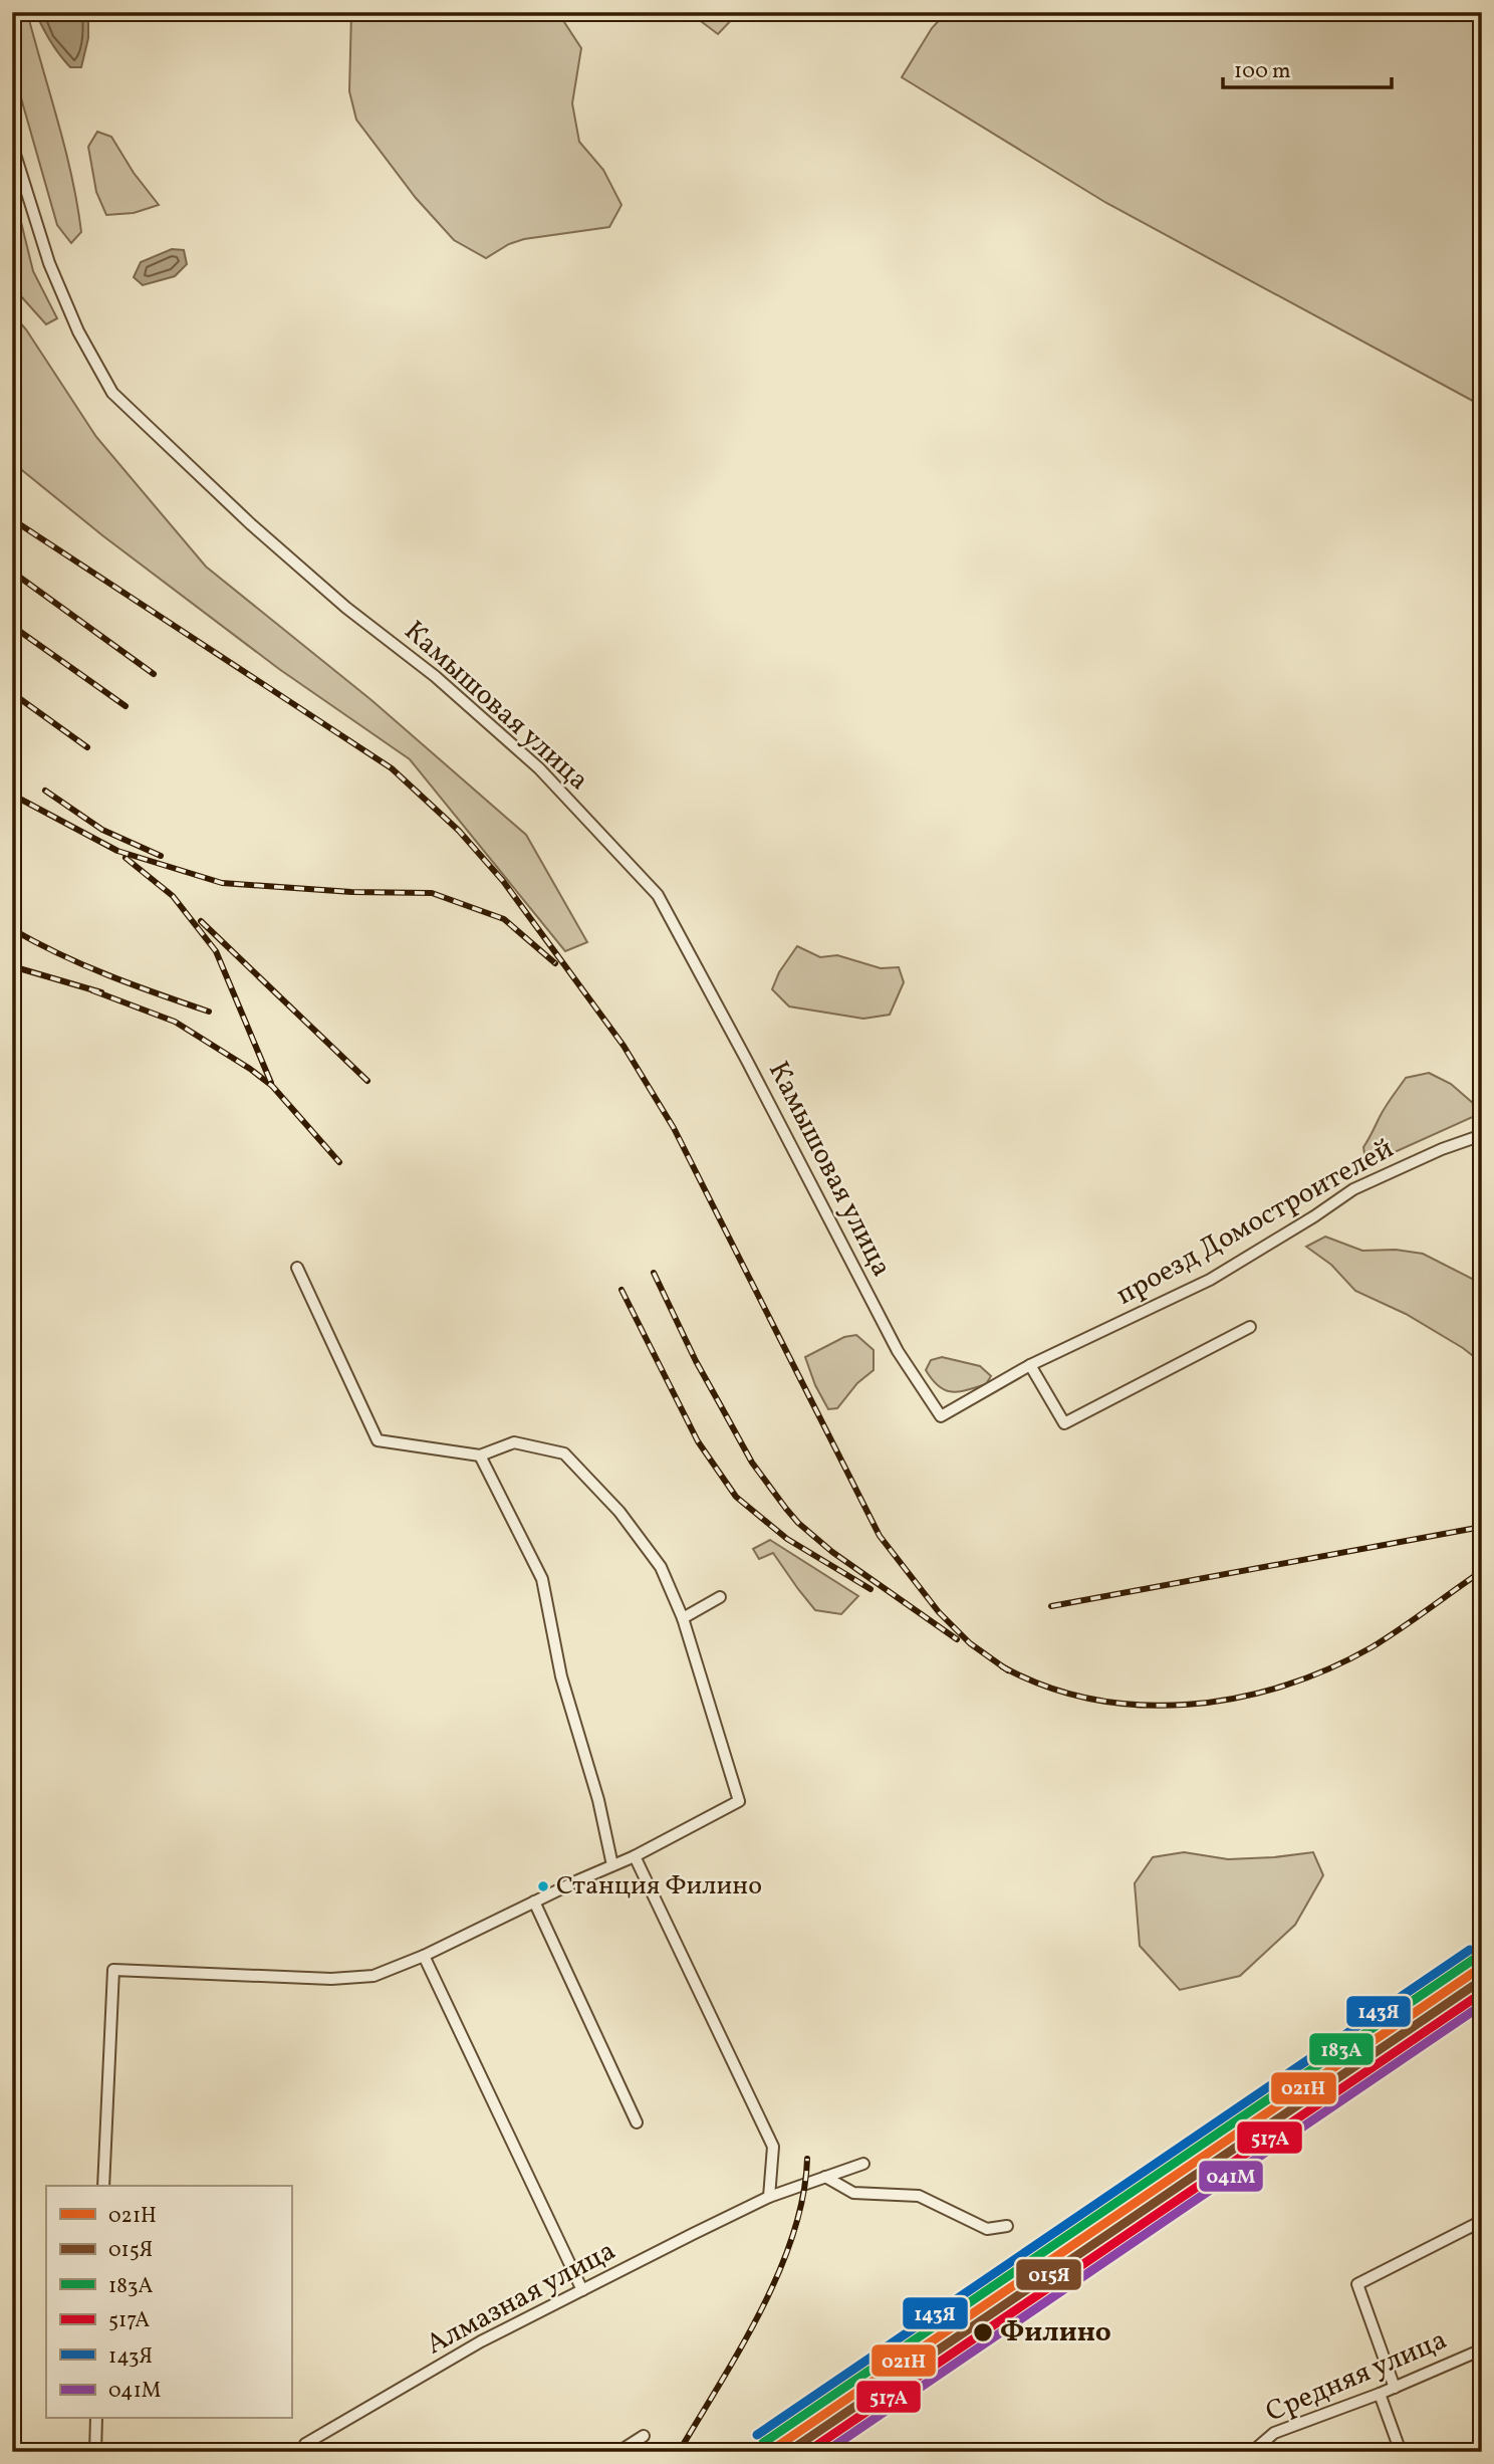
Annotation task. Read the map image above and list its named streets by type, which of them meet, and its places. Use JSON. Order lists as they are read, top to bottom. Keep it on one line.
{"streets":{"street":["Камышовая улица","проезд Домостроителей","Алмазная улица","Средняя улица"]},"crossings":[["Камышовая улица","проезд Домостроителей"]],"places":["Станция Филино","Филино"],"lines":["transit line 143Я","transit line 183А","transit line 021Н","transit line 015Я","transit line 517А","transit line 041М"],"legend":["021Н","015Я","183А","517А","143Я","041М"],"scale_bar":"100 m"}
